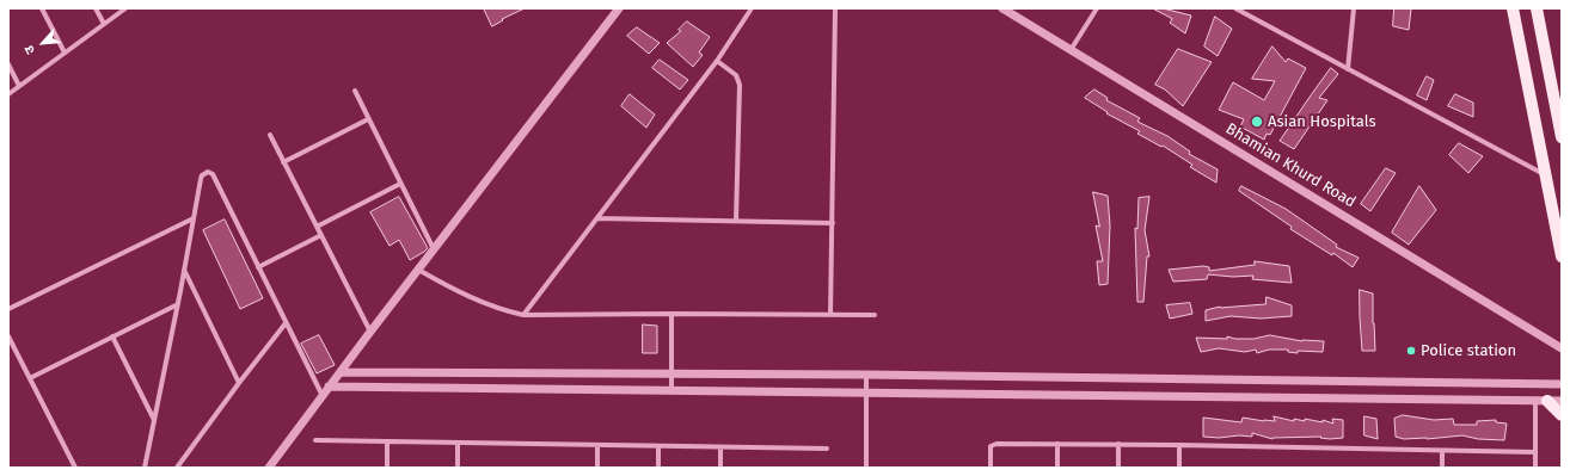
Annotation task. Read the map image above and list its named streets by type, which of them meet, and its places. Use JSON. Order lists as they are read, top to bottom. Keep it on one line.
{"streets":{"street":["Bhamian Khurd Road"]},"places":["Asian Hospitals","Police station"],"north":"bottom left"}
